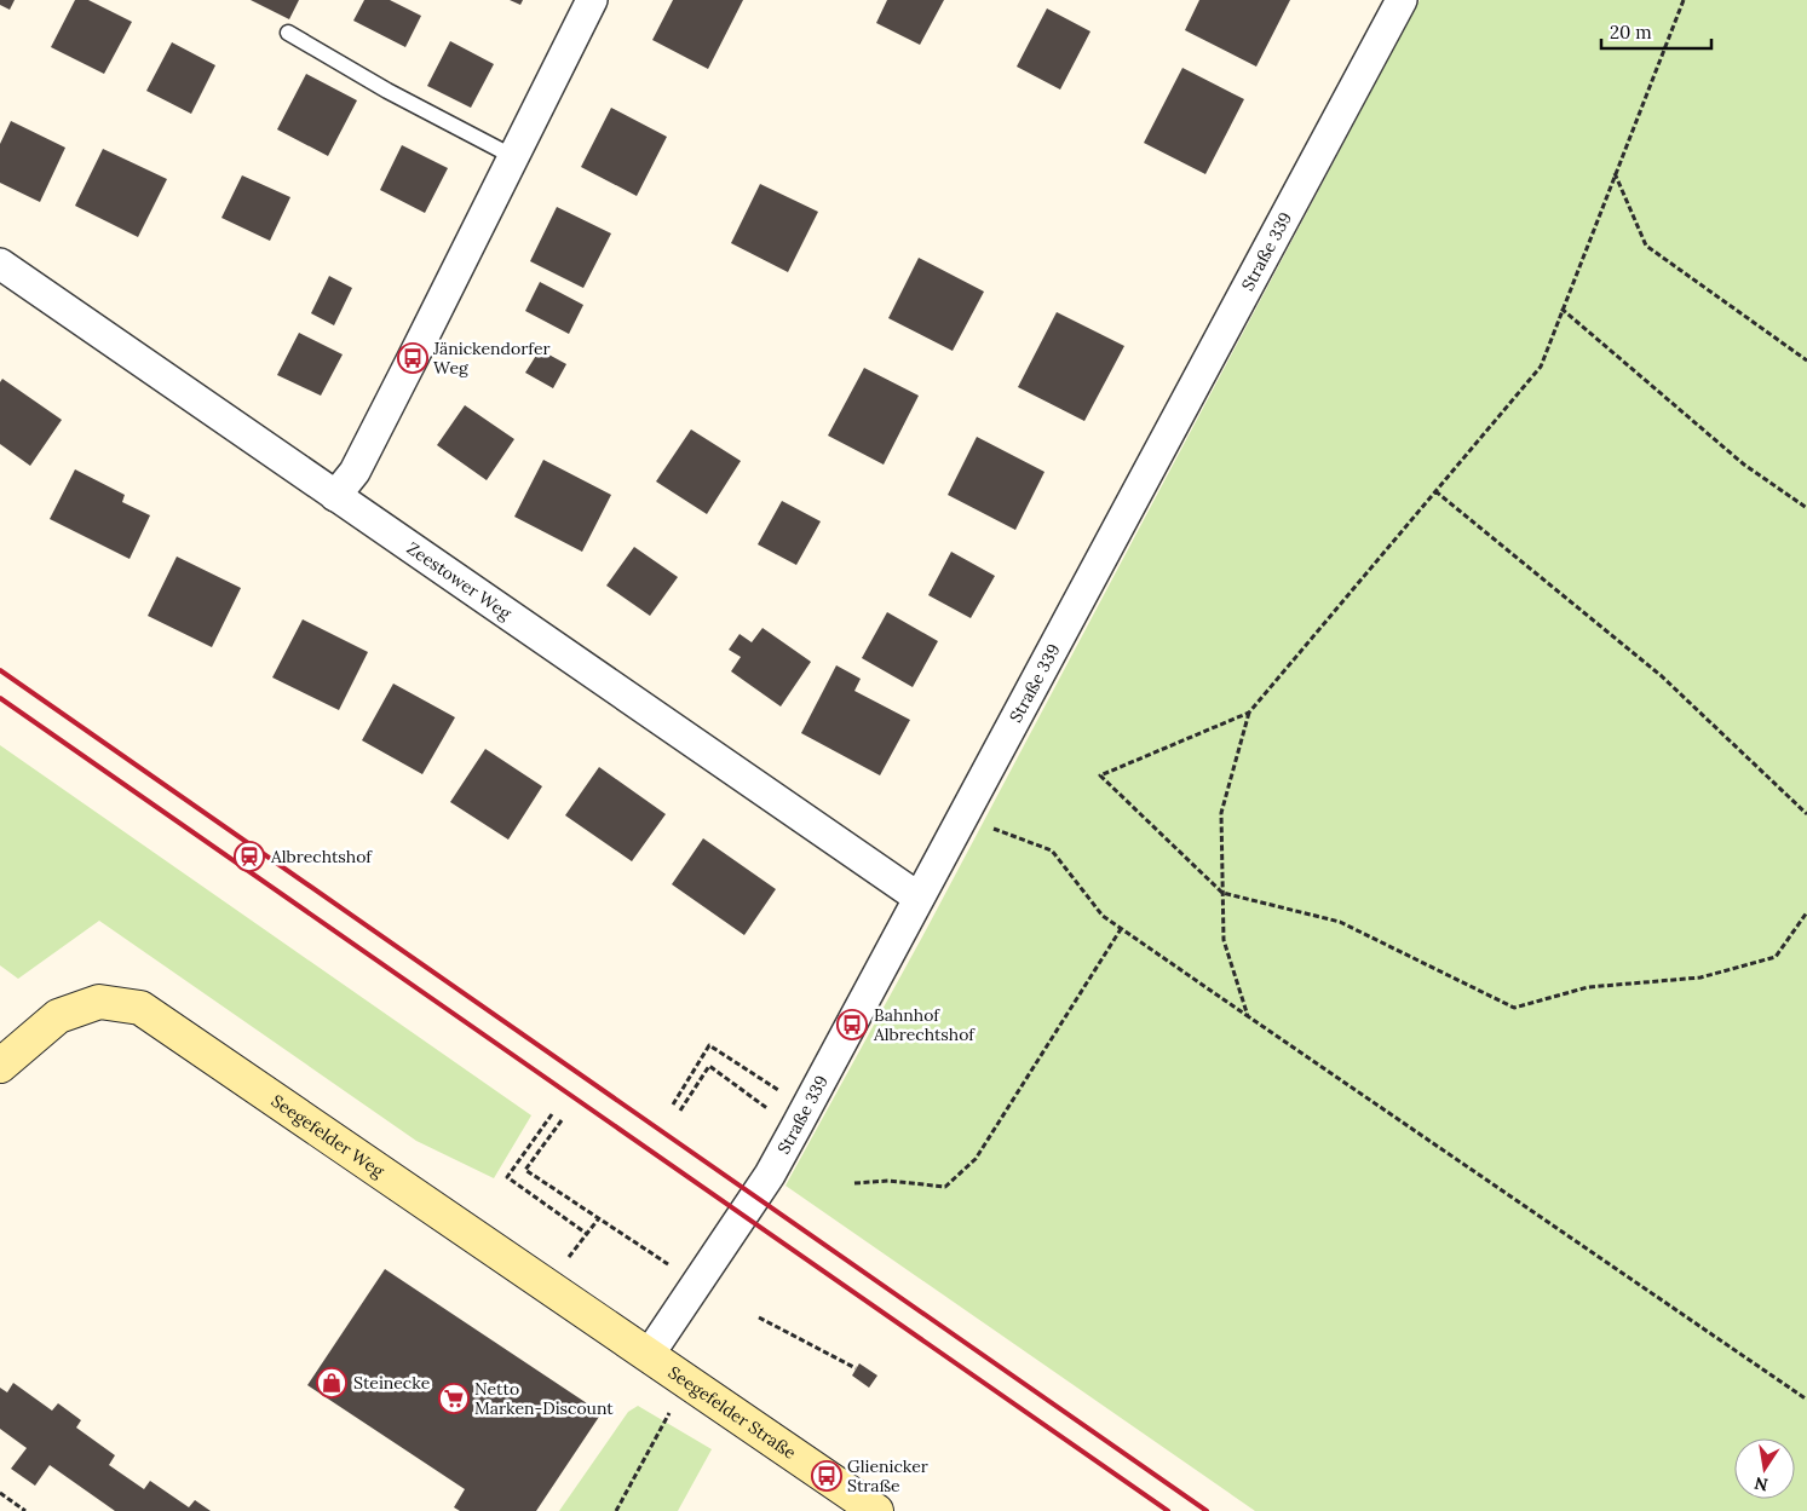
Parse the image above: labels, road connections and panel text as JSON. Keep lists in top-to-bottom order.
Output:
{
  "streets": {
    "street": [
      "Straße 339",
      "Zeestower Weg",
      "Seegefelder Weg",
      "Seegefelder Straße"
    ]
  },
  "crossings": [
    ["Straße 339", "Zeestower Weg"],
    ["Straße 339", "Seegefelder Weg"],
    ["Straße 339", "Seegefelder Straße"],
    ["Seegefelder Weg", "Seegefelder Straße"]
  ],
  "places": {
    "bus stop": ["Jänickendorfer Weg", "Bahnhof Albrechtshof", "Glienicker Straße"],
    "station": ["Albrechtshof"],
    "shop": ["Steinecke"],
    "supermarket": ["Netto Marken-Discount"]
  },
  "scale_bar": "20 m",
  "north": "bottom"
}
